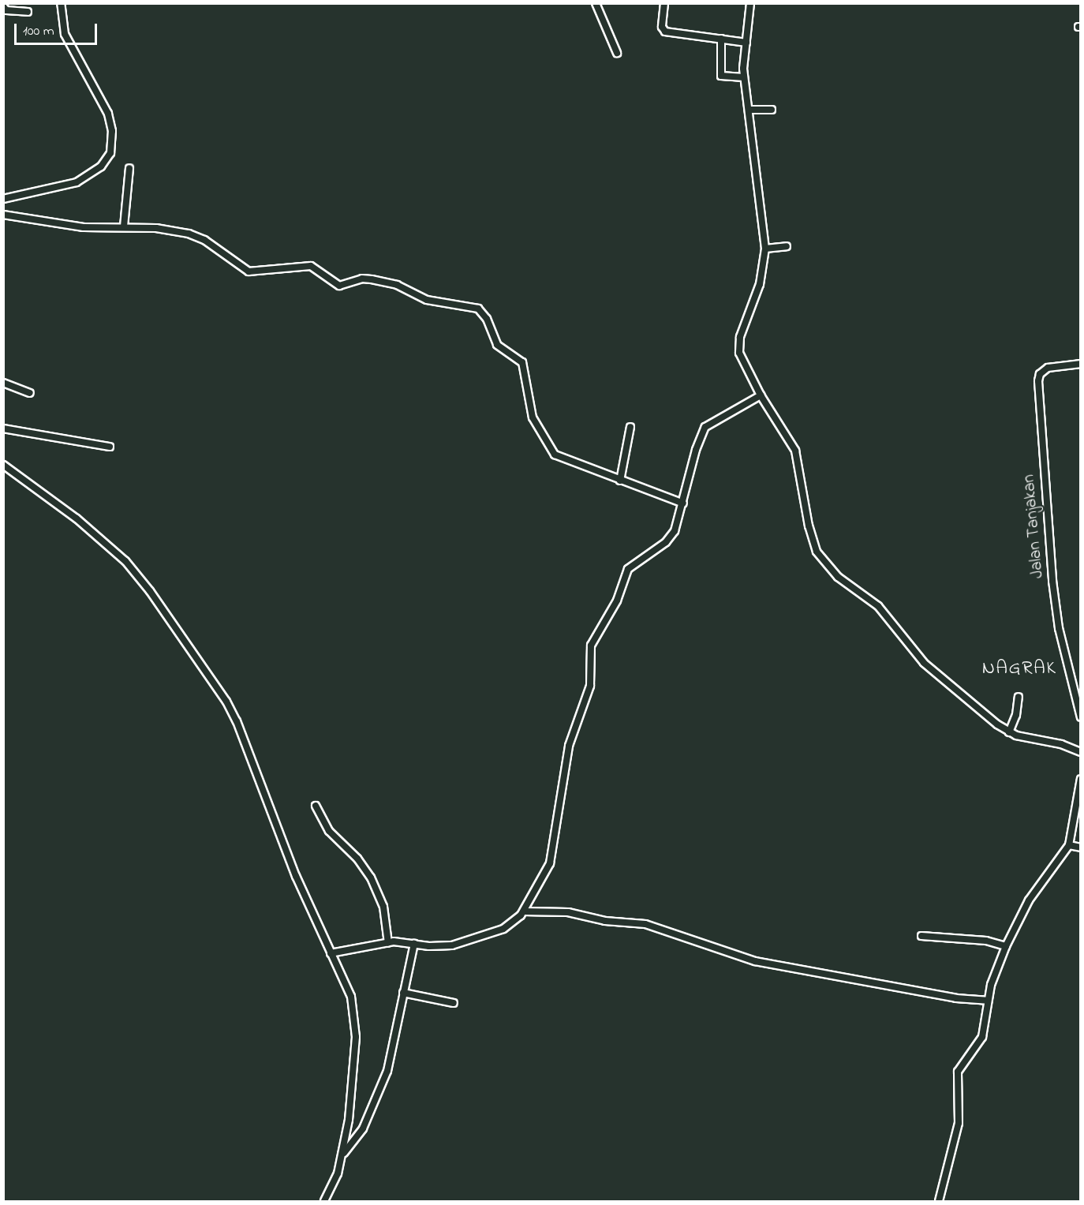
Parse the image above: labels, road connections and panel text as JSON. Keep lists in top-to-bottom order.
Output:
{
  "streets": {
    "street": ["Jalan Tanjakan"]
  },
  "districts": ["NAGRAK"],
  "scale_bar": "100 m"
}
